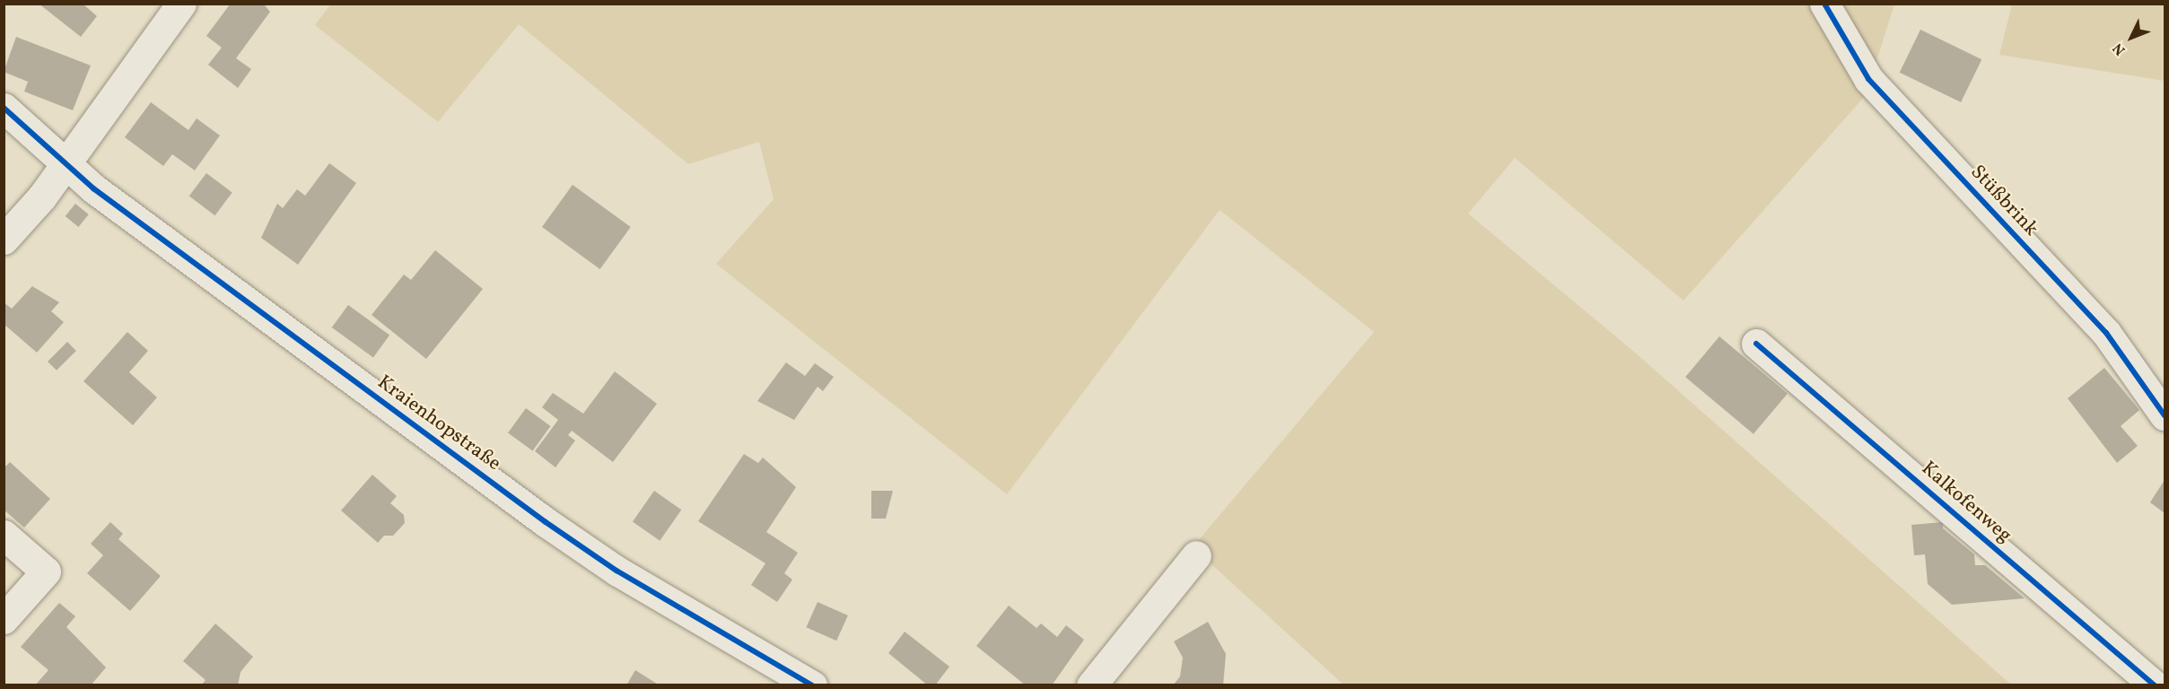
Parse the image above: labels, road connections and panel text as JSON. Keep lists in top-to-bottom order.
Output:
{
  "streets": {
    "street": ["Stüßbrink", "Kraienhopstraße", "Kalkofenweg"]
  },
  "north": "bottom left"
}
